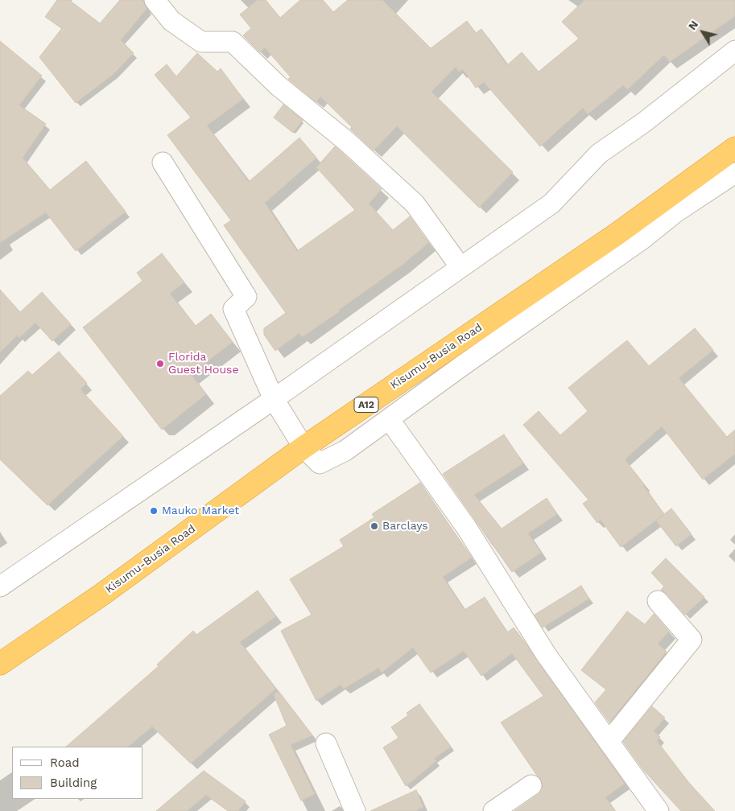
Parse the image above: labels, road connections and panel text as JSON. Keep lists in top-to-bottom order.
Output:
{
  "streets": {
    "highway": ["Kisumu-Busia Road", "A12"]
  },
  "places": ["Florida Guest House", "Mauko Market", "Barclays"],
  "legend": ["Road", "Building"],
  "north": "top left"
}
